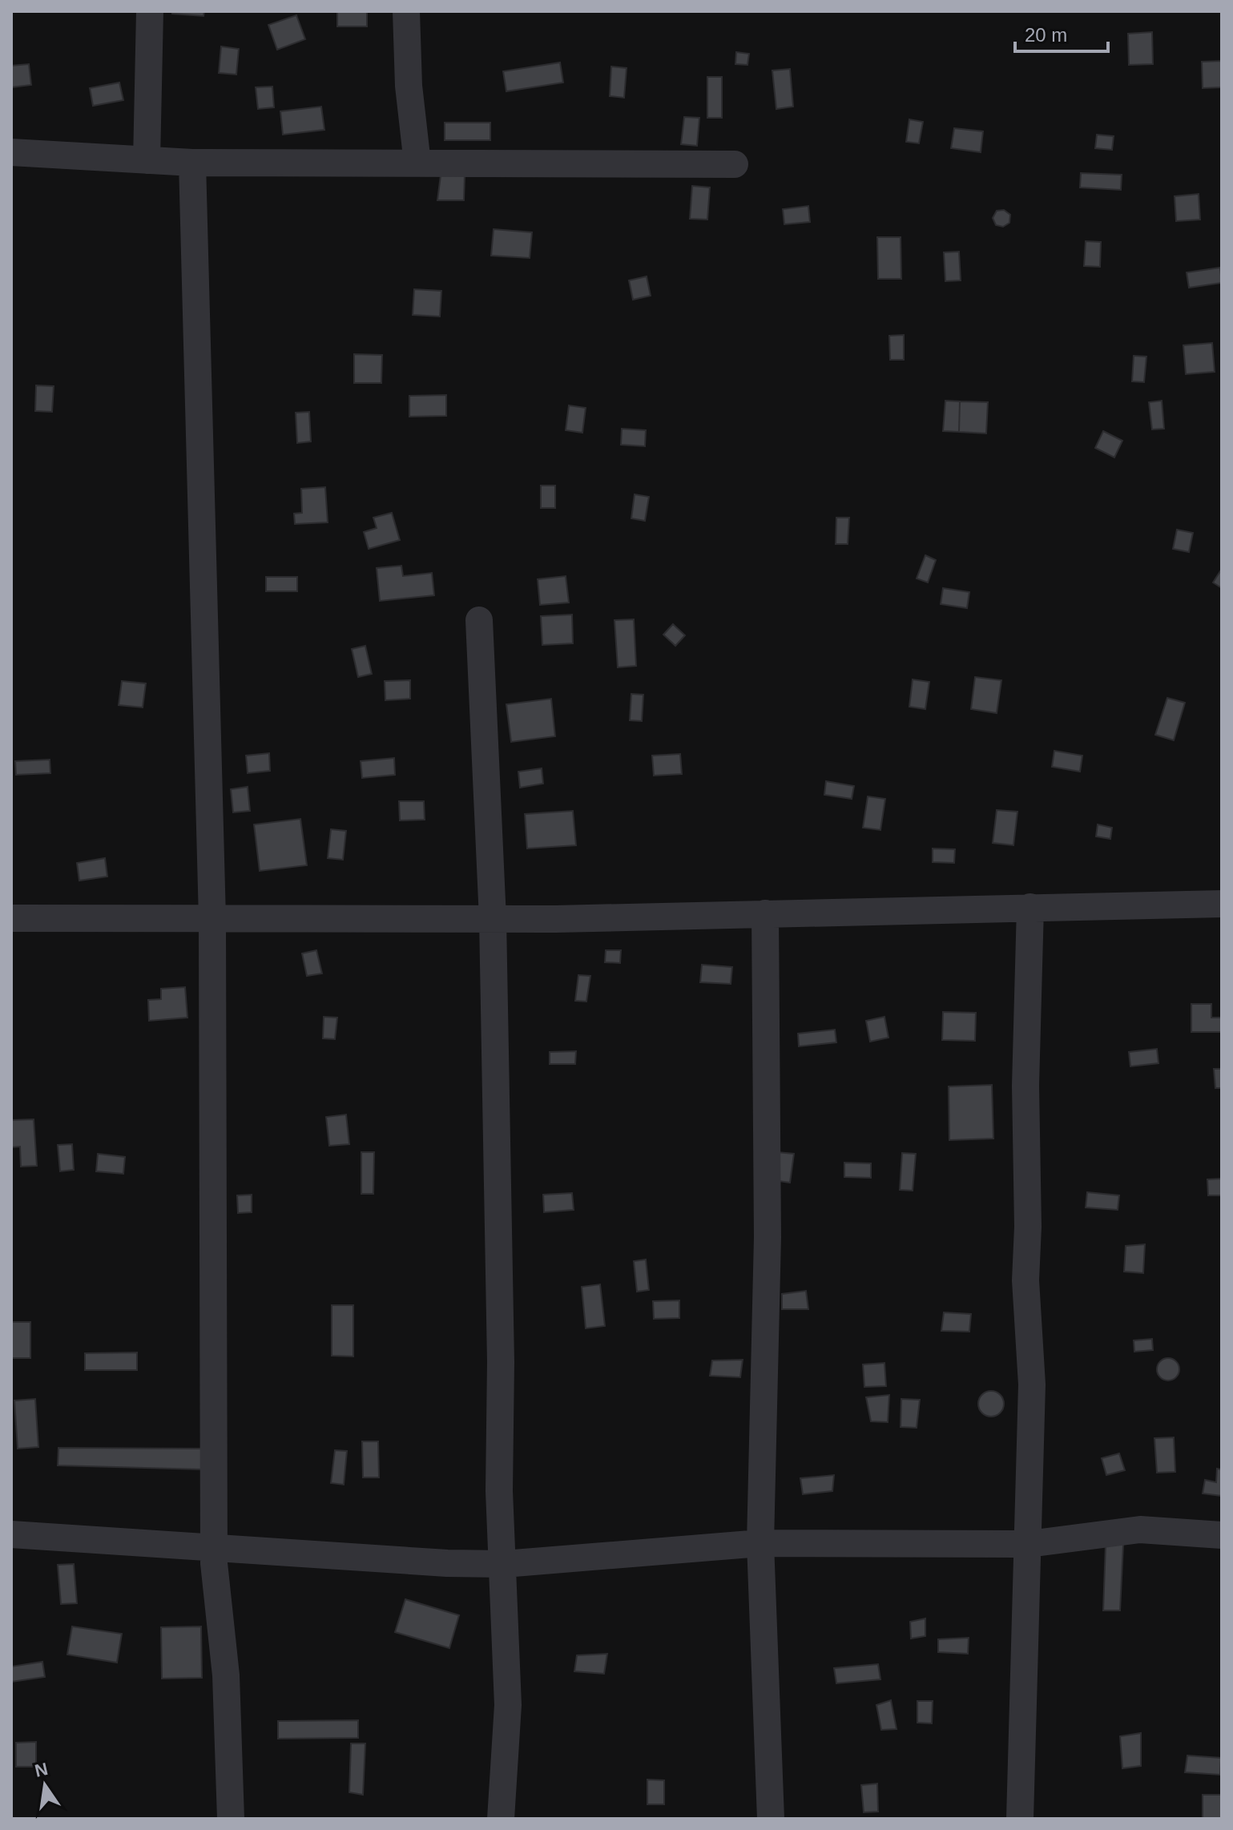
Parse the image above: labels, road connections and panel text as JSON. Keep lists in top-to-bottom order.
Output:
{
  "scale_bar": "20 m",
  "north": "top"
}
